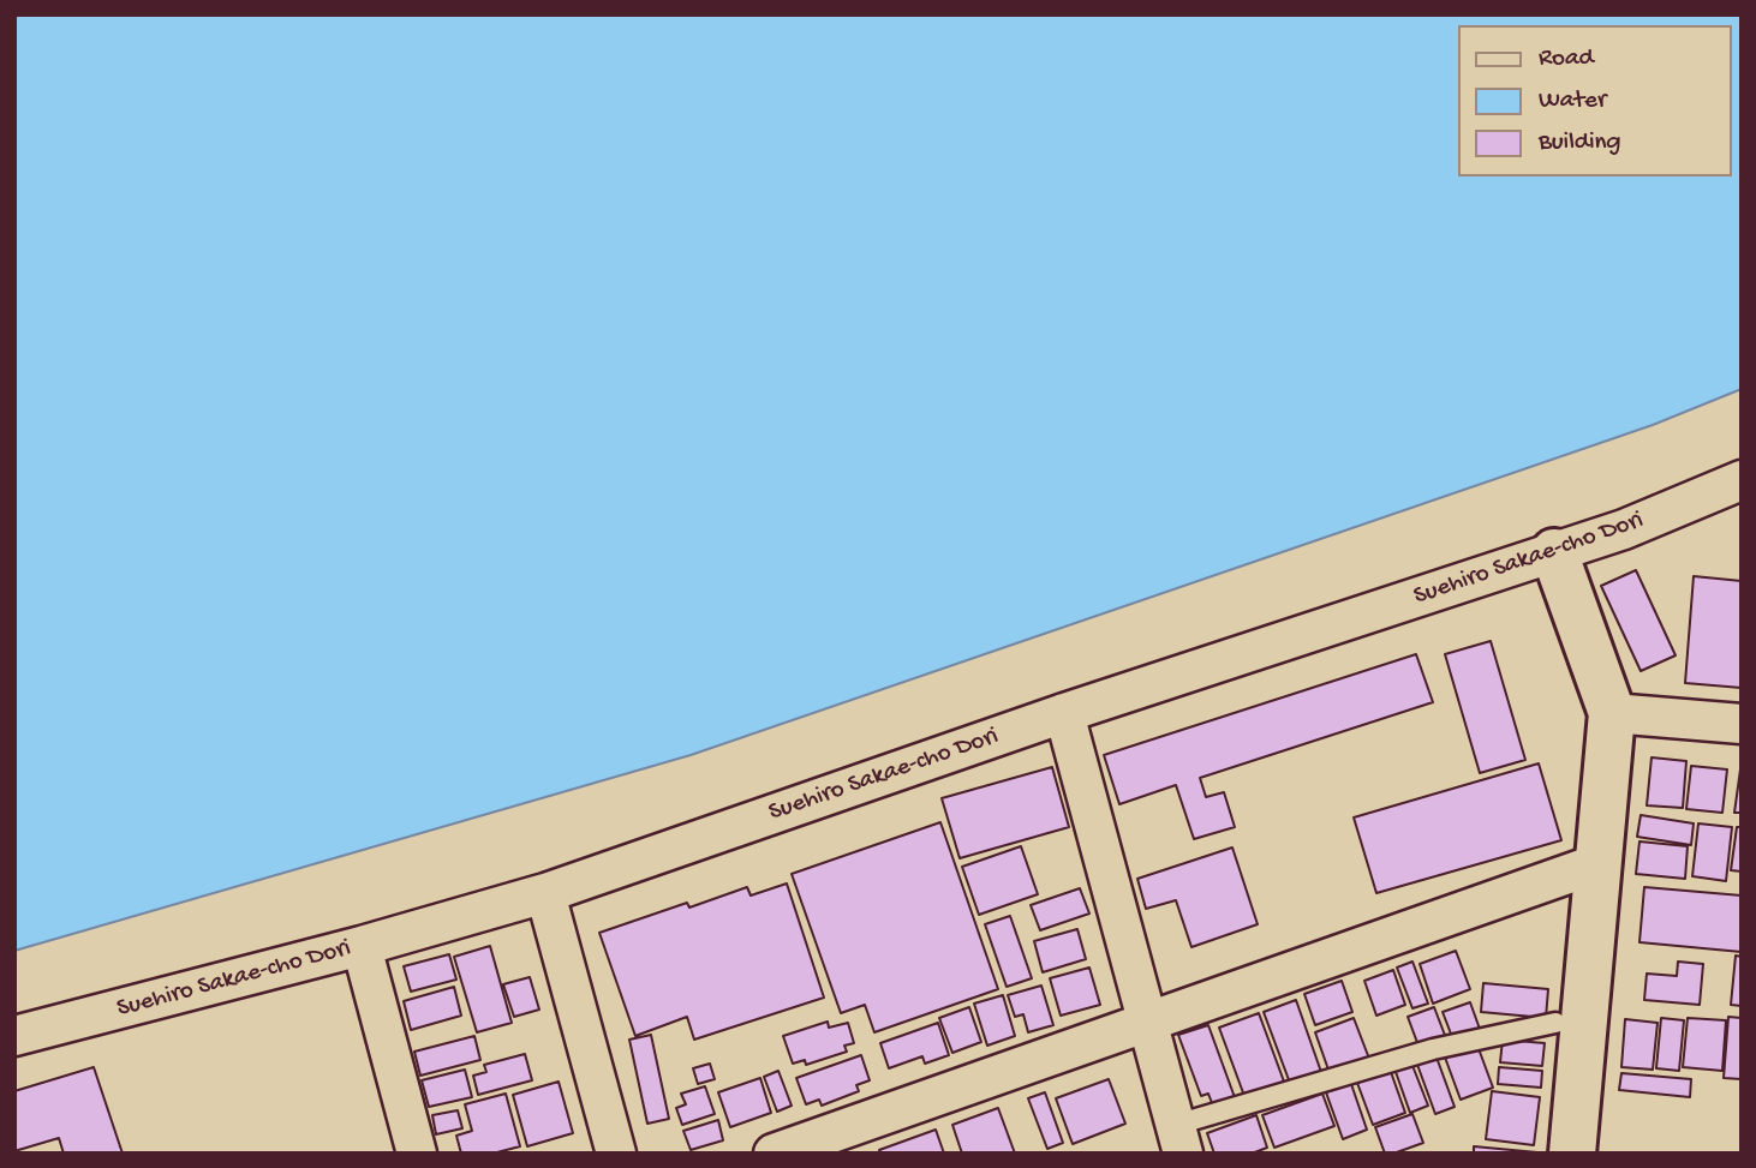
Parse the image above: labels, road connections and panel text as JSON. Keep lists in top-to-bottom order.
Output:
{
  "streets": {
    "street": ["Suehiro Sakae-cho Dori"]
  },
  "legend": ["Road", "Water", "Building"]
}
